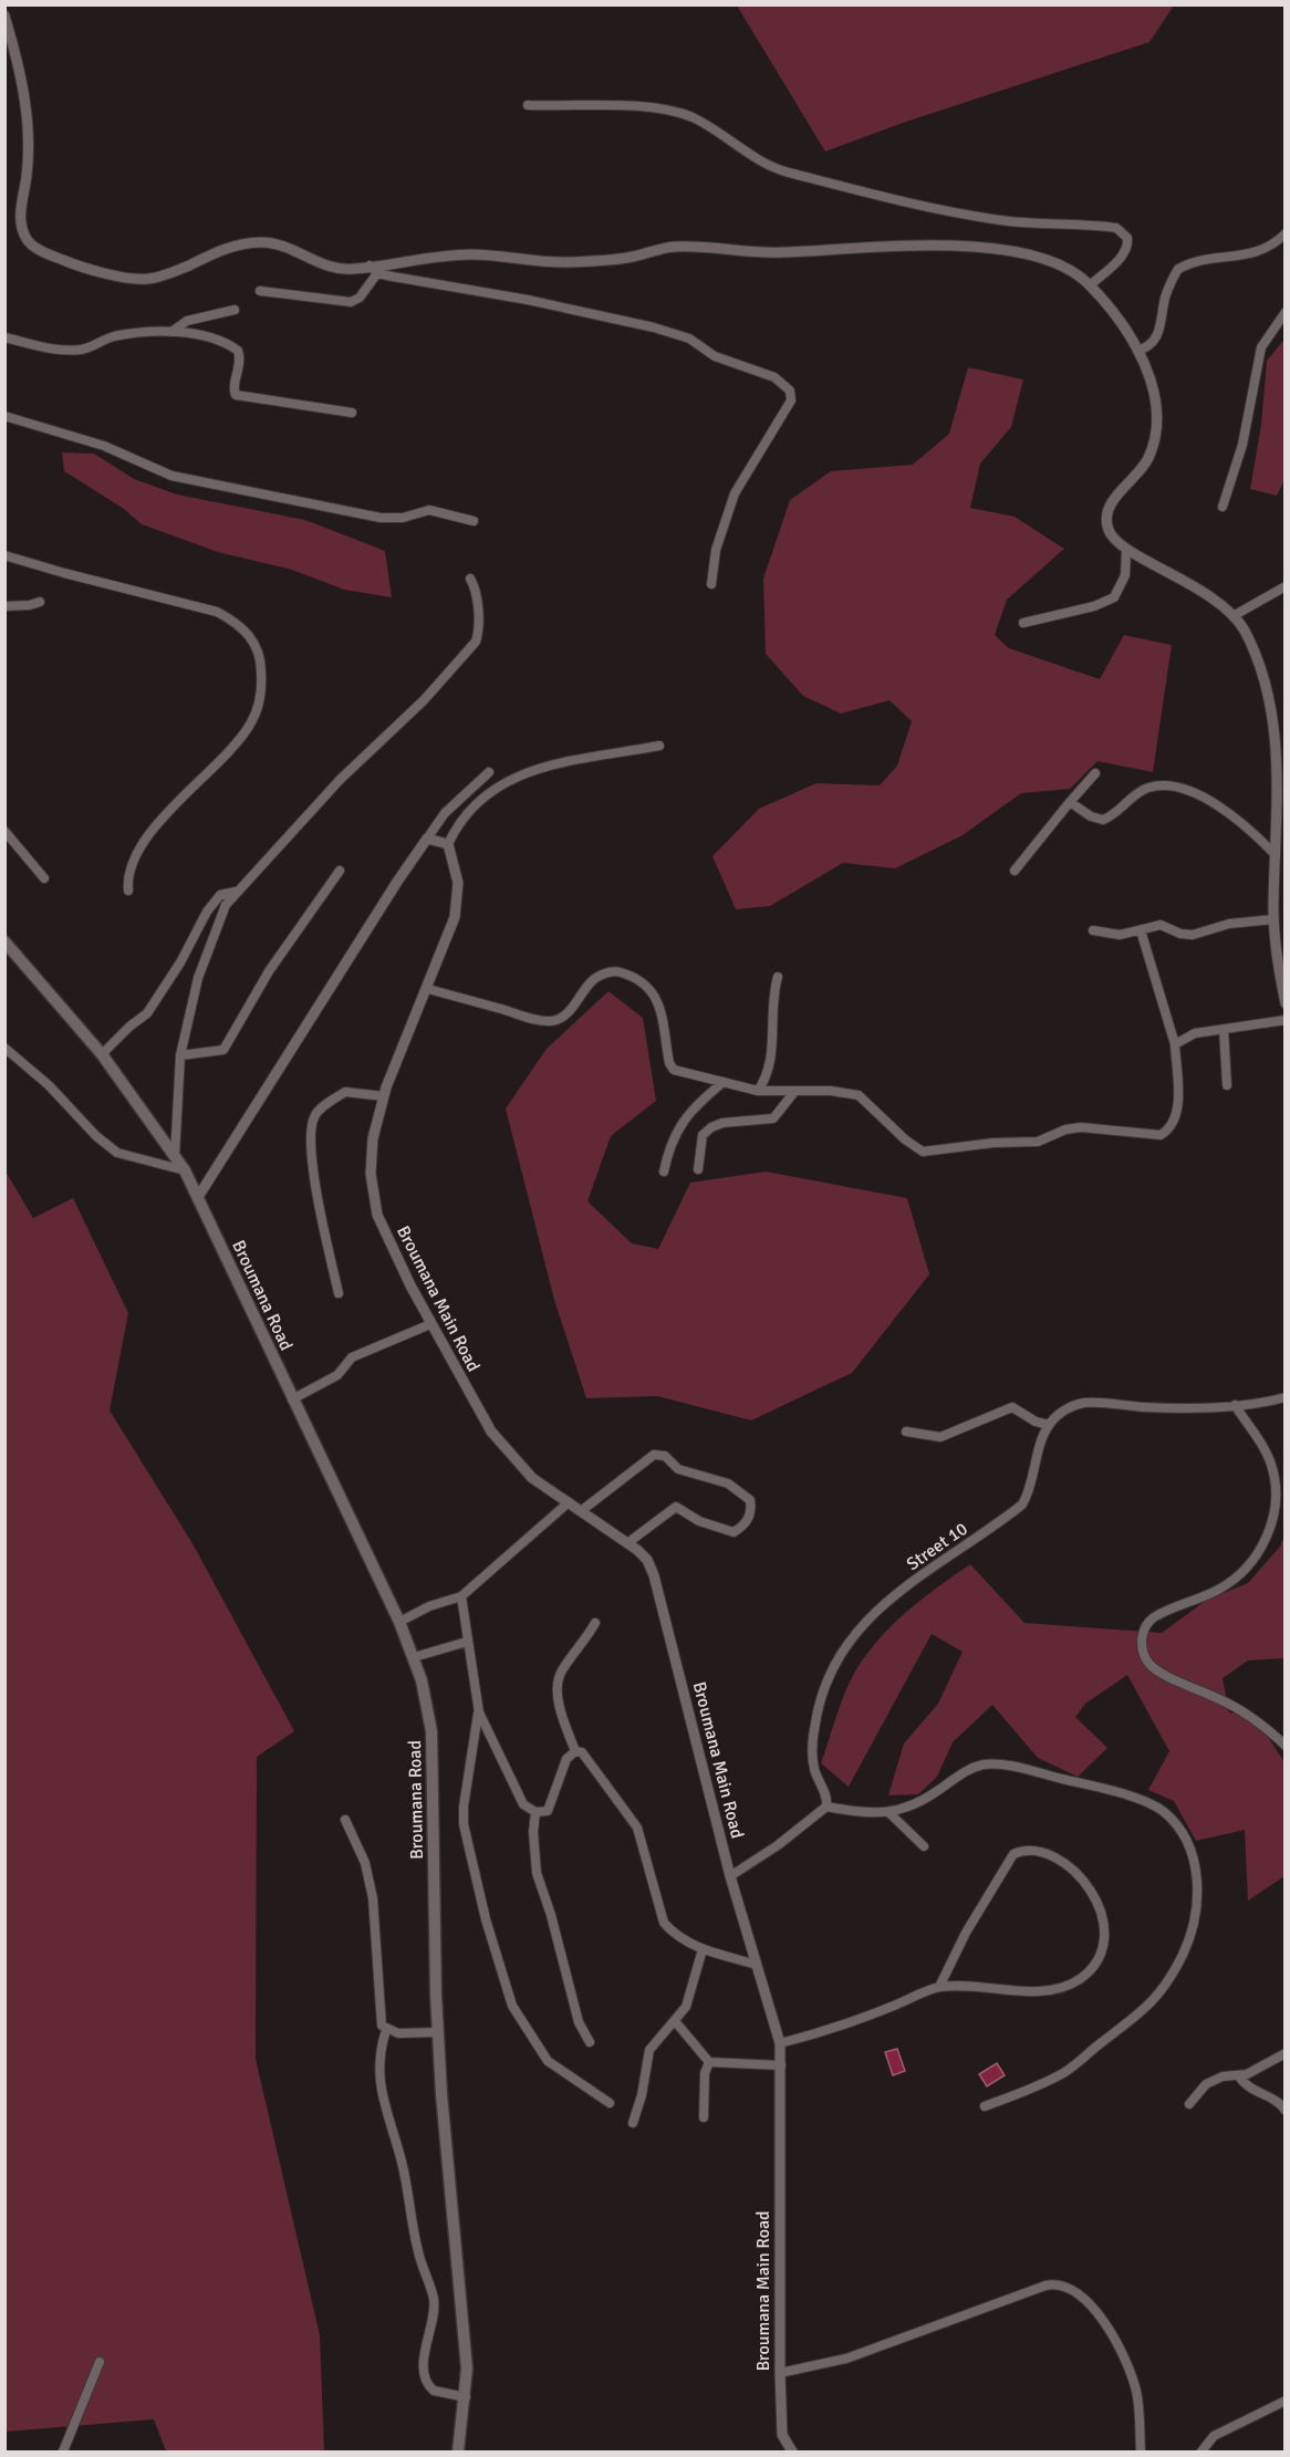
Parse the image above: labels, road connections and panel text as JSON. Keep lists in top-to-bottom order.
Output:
{
  "streets": {
    "main road": ["Broumana Road"],
    "street": ["Broumana Main Road", "Street 10"]
  }
}
